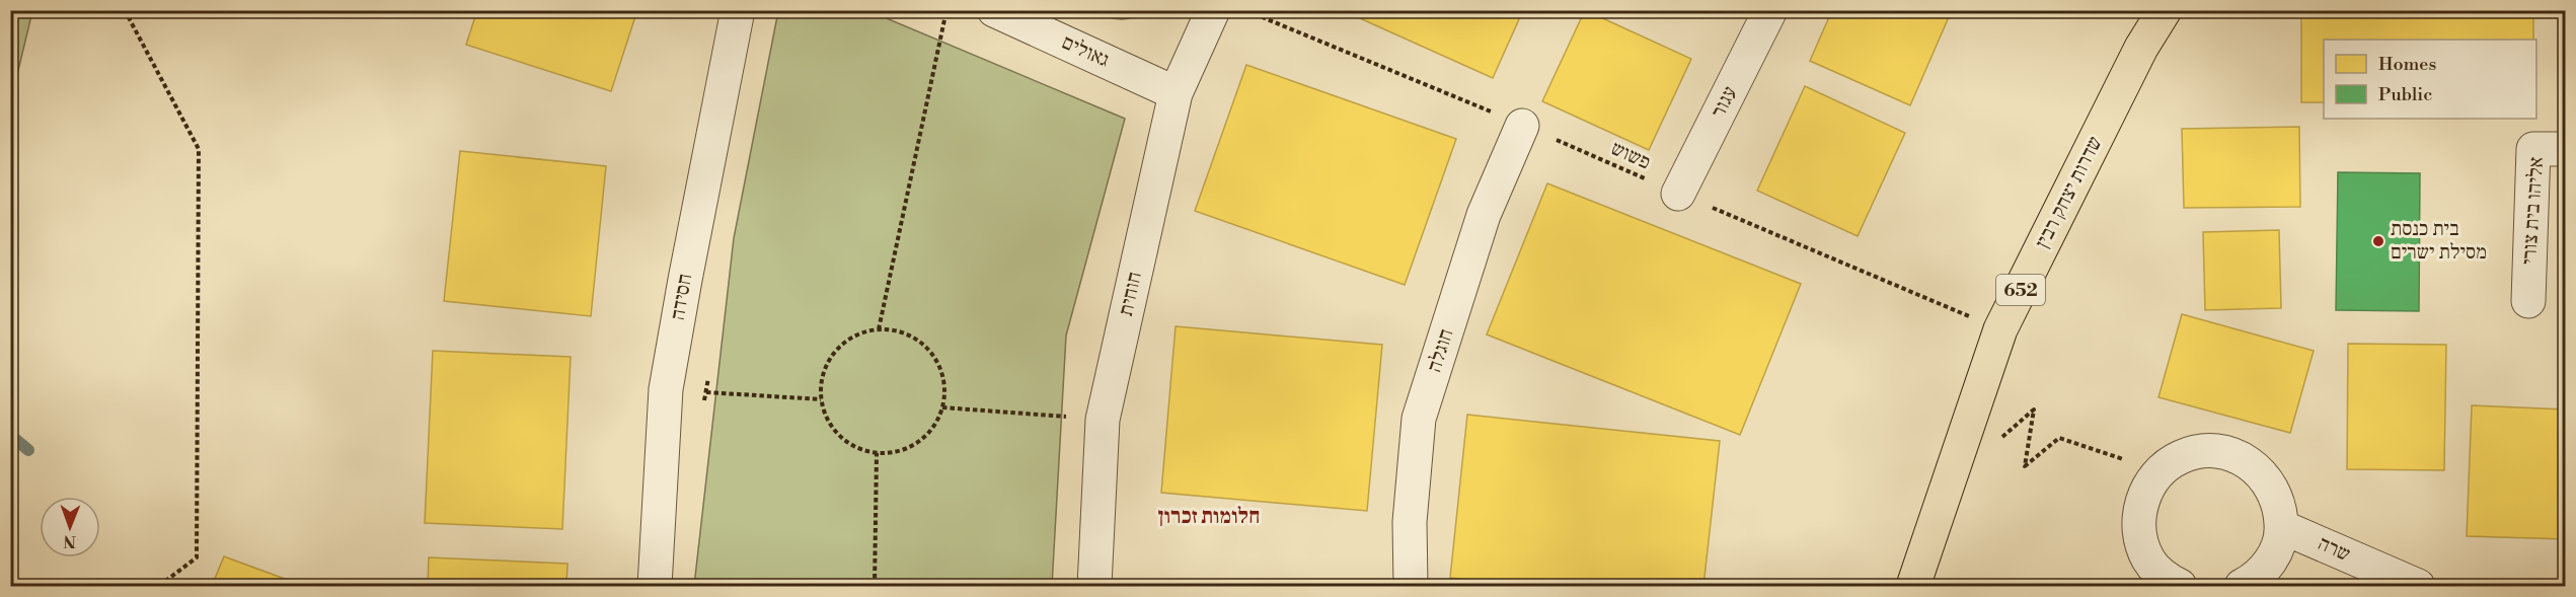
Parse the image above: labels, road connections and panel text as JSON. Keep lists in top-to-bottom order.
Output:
{
  "streets": {
    "main road": ["שדרות יצחק רבין", "652"],
    "street": [
      "גאולים",
      "עגור",
      "אליהו בית צורי",
      "חוחית",
      "חסידה",
      "חוגלה",
      "שרה"
    ],
    "path": ["פשוש"]
  },
  "crossings": [
    ["גאולים", "חוחית"],
    ["עגור", "פשוש"],
    ["פשוש", "שדרות יצחק רבין"],
    ["פשוש", "חוגלה"]
  ],
  "districts": ["חלומות זכרון"],
  "places": ["בית כנסת מסילת ישרים"],
  "legend": ["Homes", "Public"],
  "north": "bottom"
}
